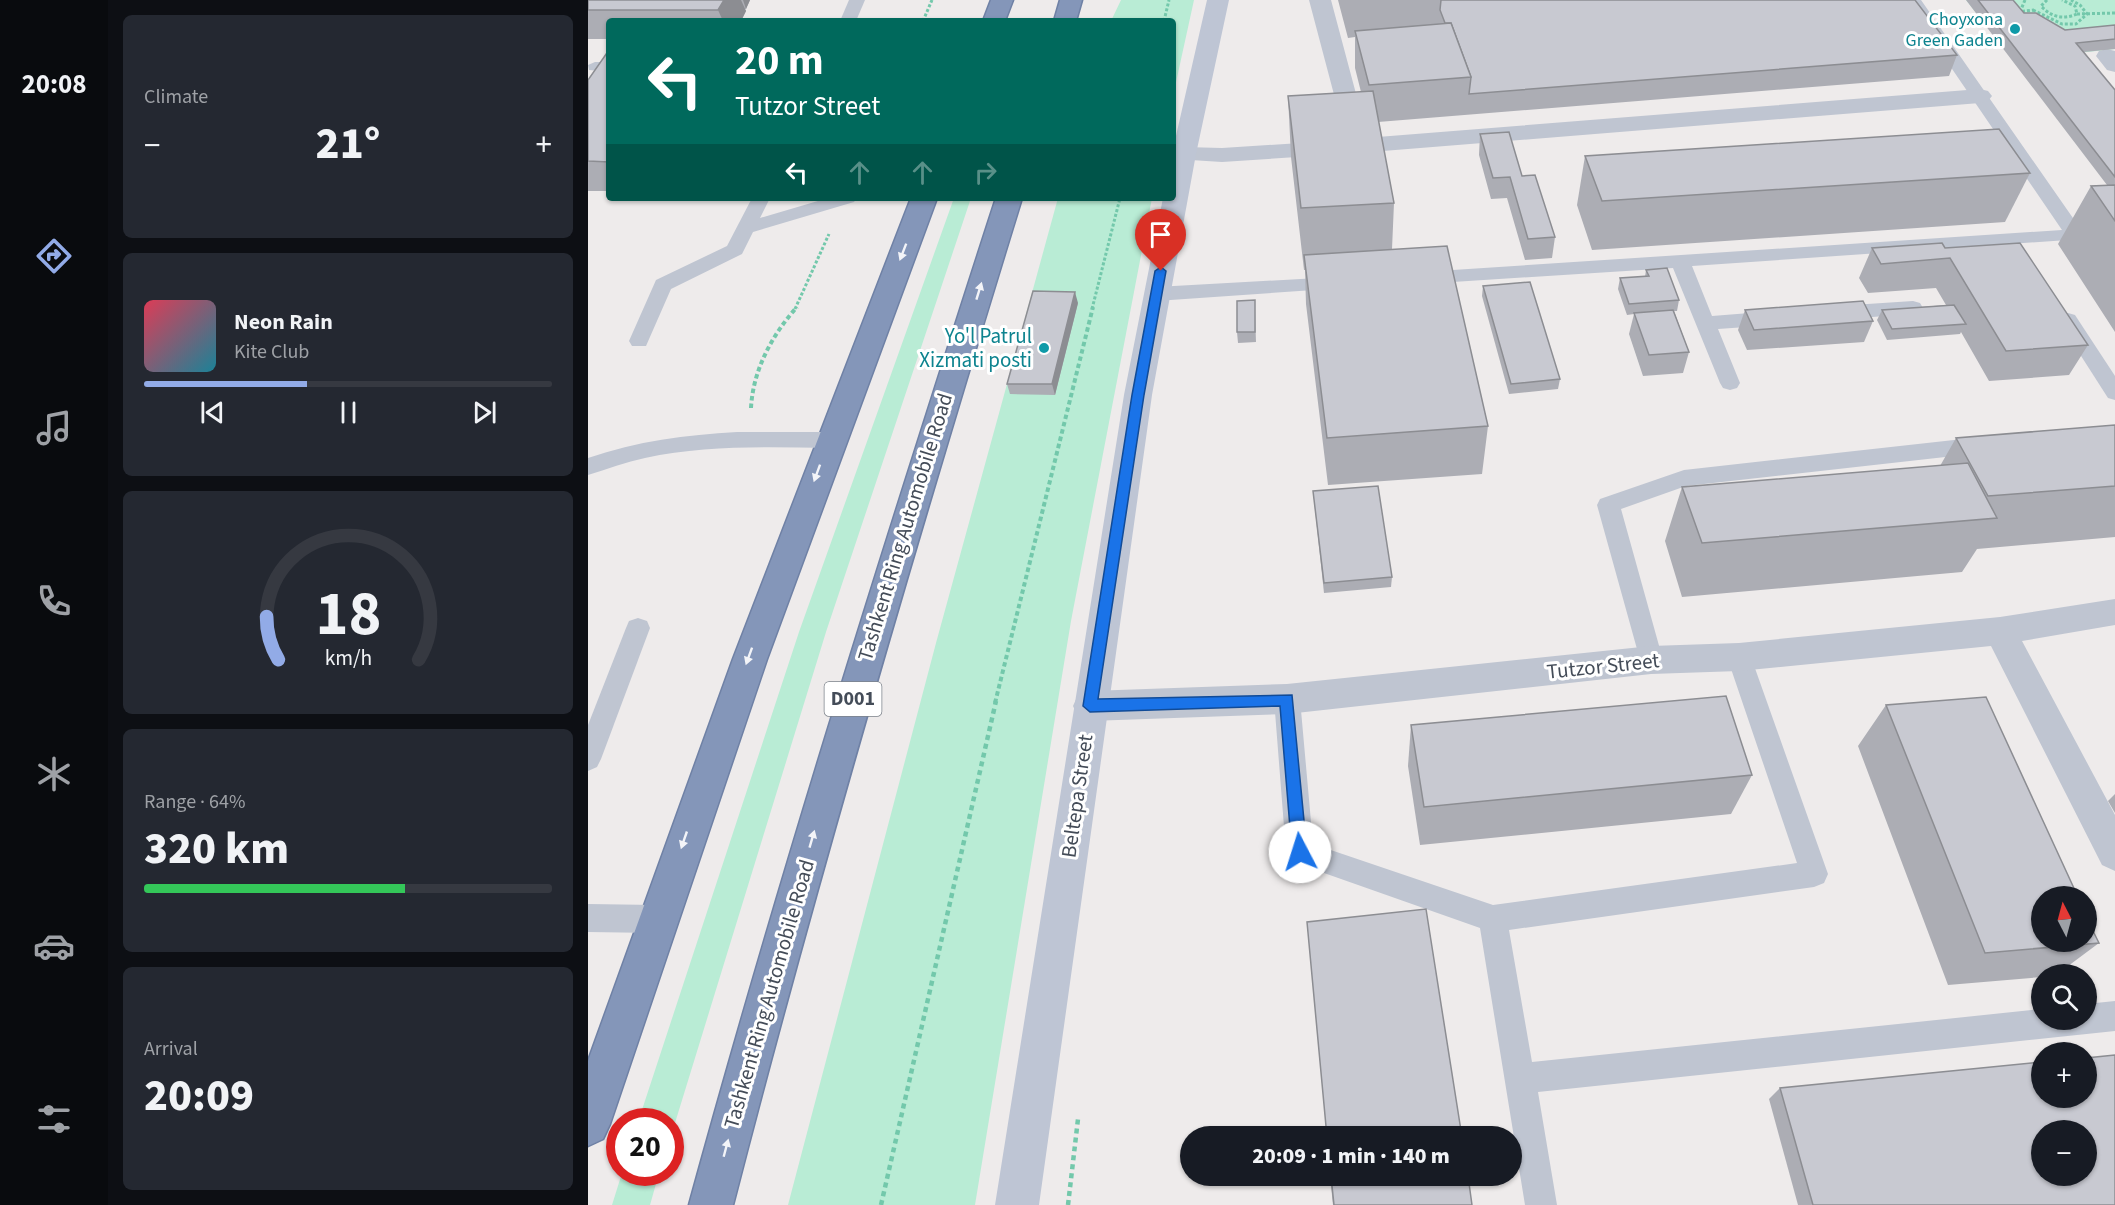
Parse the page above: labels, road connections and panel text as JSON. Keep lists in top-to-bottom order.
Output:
{
  "streets": {
    "highway": ["Tashkent Ring Automobile Road", "D001"],
    "street": ["Tutzor Street", "Beltepa Street"]
  },
  "crossings": [
    ["Tutzor Street", "Beltepa Street"]
  ],
  "places": ["Choyxona Green Gaden", "Yo'l Patrul Xizmati posti"],
  "north": "top",
  "page": {
    "tabs": "20:08",
    "tile": [
      "Climate",
      ["Range · 64%", "320 km"],
      ["Arrival", "20:09"]
    ],
    "turn": ["20 m", "Tutzor Street"],
    "heat": ["−", "21°", "+"],
    "song": ["Neon Rain", "Kite Club"],
    "map_buttons": ["+", "−"],
    "limit": "20",
    "trip": "20:09 · 1 min · 140 m",
    "gauge": ["18", "km/h"]
  }
}
